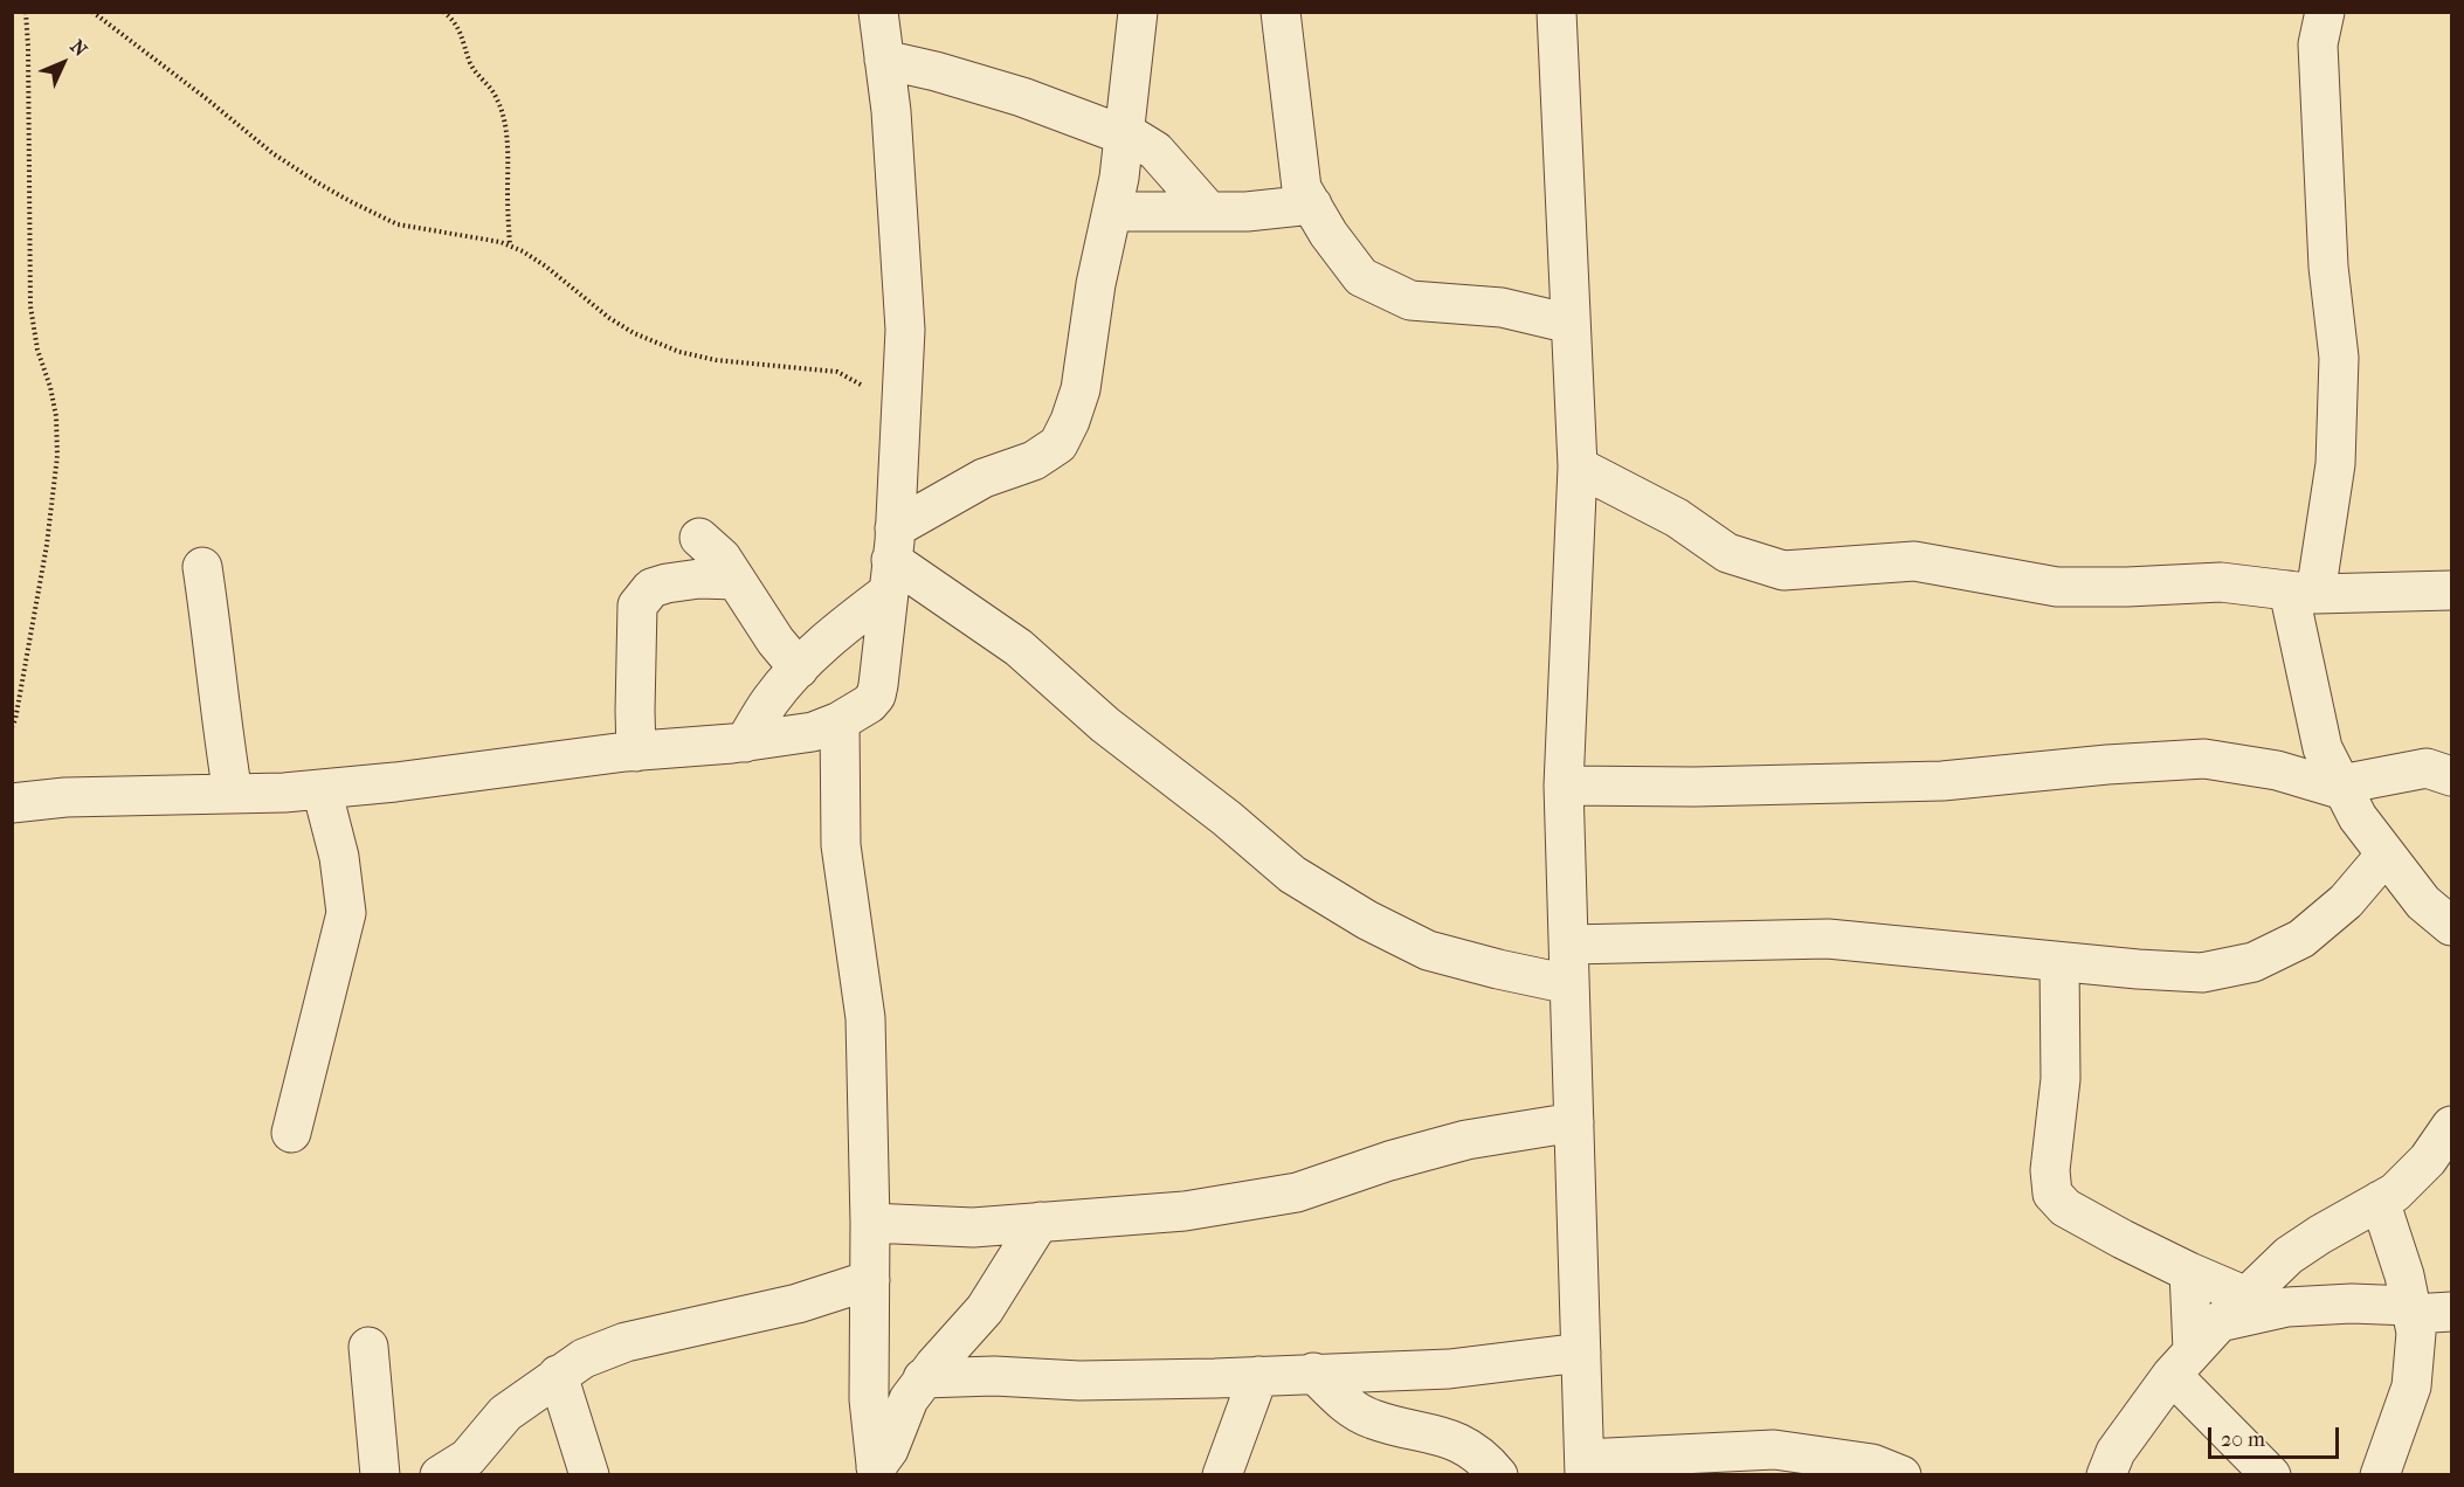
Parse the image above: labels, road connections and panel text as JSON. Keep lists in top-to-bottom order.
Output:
{
  "scale_bar": "20 m",
  "north": "top right"
}
